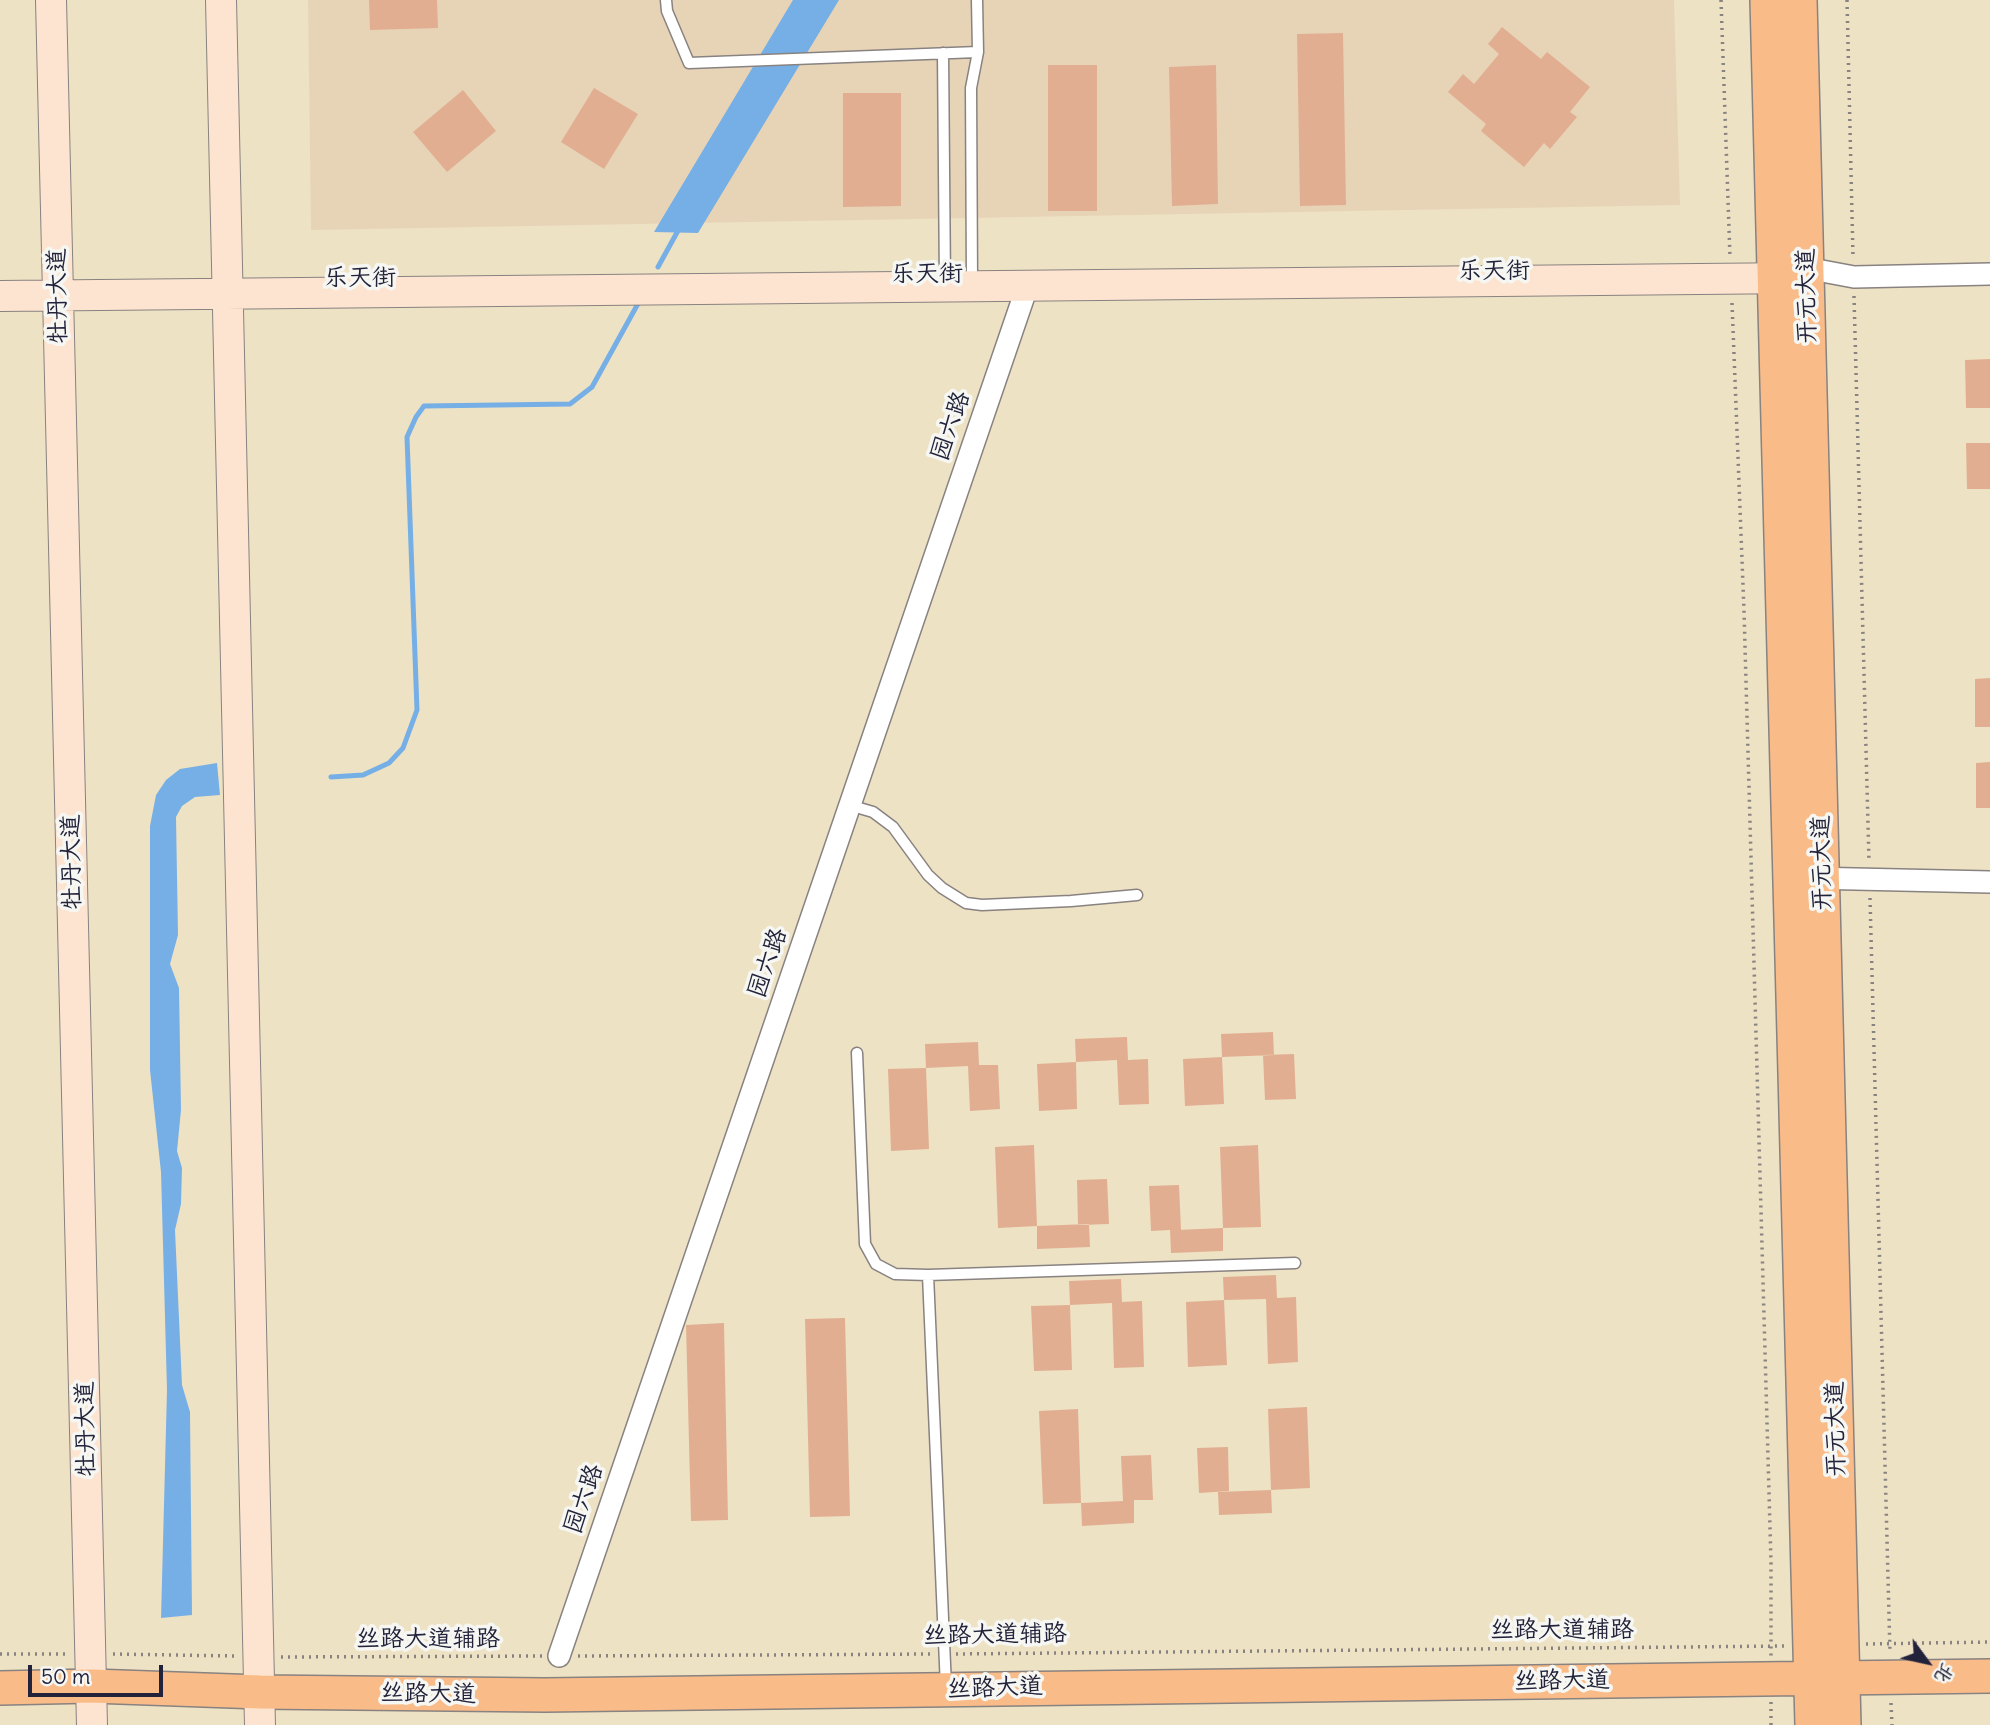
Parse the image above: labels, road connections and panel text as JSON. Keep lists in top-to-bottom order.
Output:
{
  "streets": {
    "main road": [
      "乐天街",
      "牡丹大道",
      "开元大道",
      "丝路大道"
    ],
    "street": ["园六路"],
    "path": ["丝路大道辅路"]
  },
  "crossings": [
    ["乐天街", "牡丹大道"],
    ["乐天街", "开元大道"],
    ["乐天街", "园六路"],
    ["牡丹大道", "丝路大道辅路"],
    ["牡丹大道", "丝路大道"],
    ["开元大道", "丝路大道辅路"],
    ["开元大道", "丝路大道"],
    ["园六路", "丝路大道辅路"],
    ["丝路大道辅路", "丝路大道"]
  ],
  "scale_bar": "50 m",
  "north": "bottom right"
}
